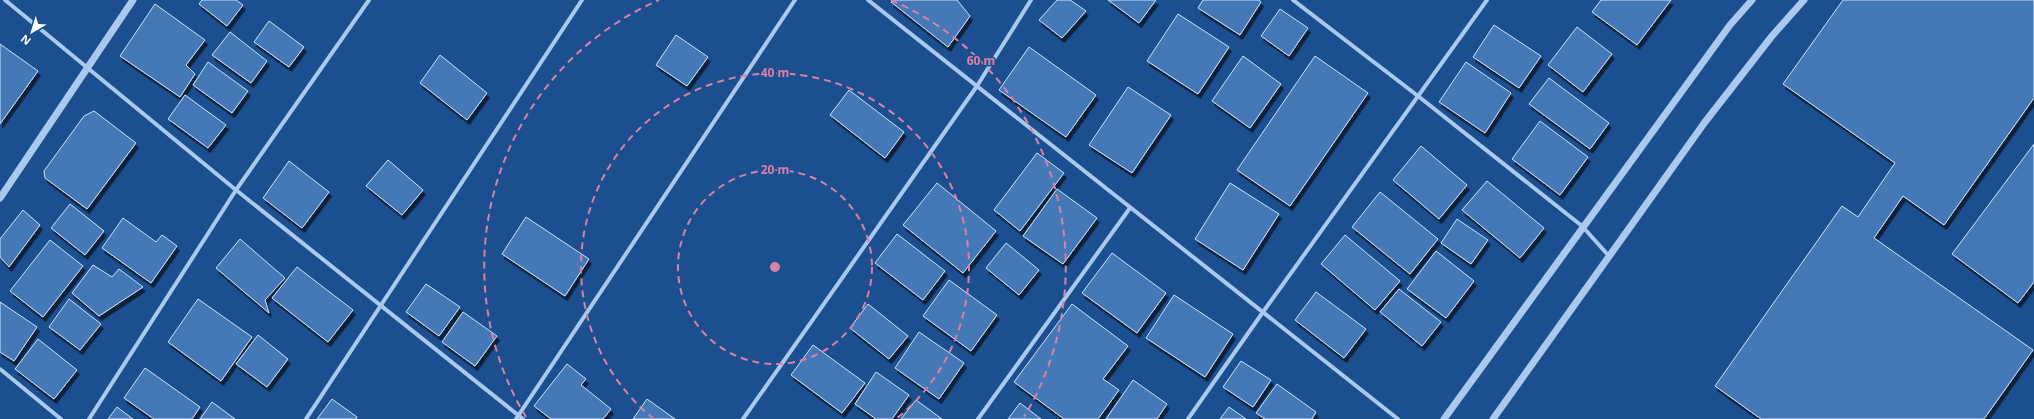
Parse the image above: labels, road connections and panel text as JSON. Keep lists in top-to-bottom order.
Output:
{
  "north": "bottom left",
  "rings": ["60 m", "40 m", "20 m"]
}
